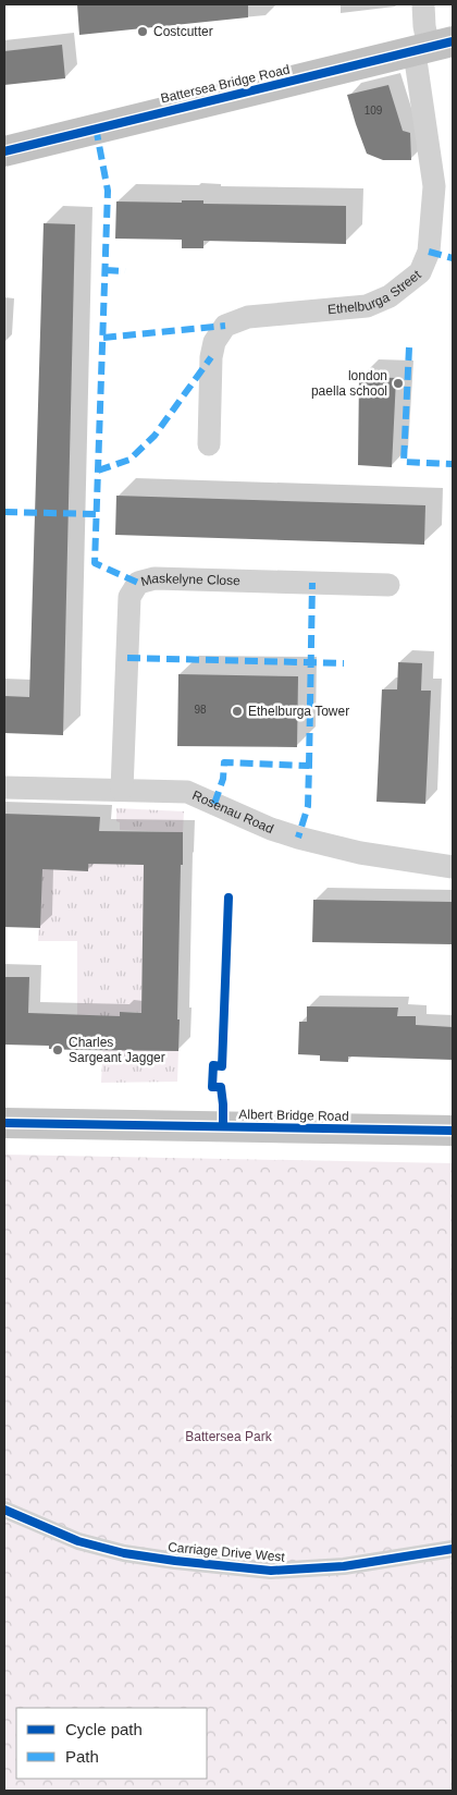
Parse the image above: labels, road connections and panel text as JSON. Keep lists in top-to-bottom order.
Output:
{
  "streets": {
    "highway": ["Battersea Bridge Road"],
    "main road": ["Albert Bridge Road"],
    "street": [
      "Ethelburga Street",
      "Maskelyne Close",
      "Rosenau Road",
      "Carriage Drive West"
    ]
  },
  "crossings": [
    ["Battersea Bridge Road", "Ethelburga Street"],
    ["Maskelyne Close", "Rosenau Road"]
  ],
  "parks": ["Battersea Park"],
  "places": [
    "Costcutter",
    "london paella school",
    "Ethelburga Tower",
    "Charles Sargeant Jagger"
  ],
  "house_numbers": ["109", "98"],
  "legend": ["Cycle path", "Path"]
}
